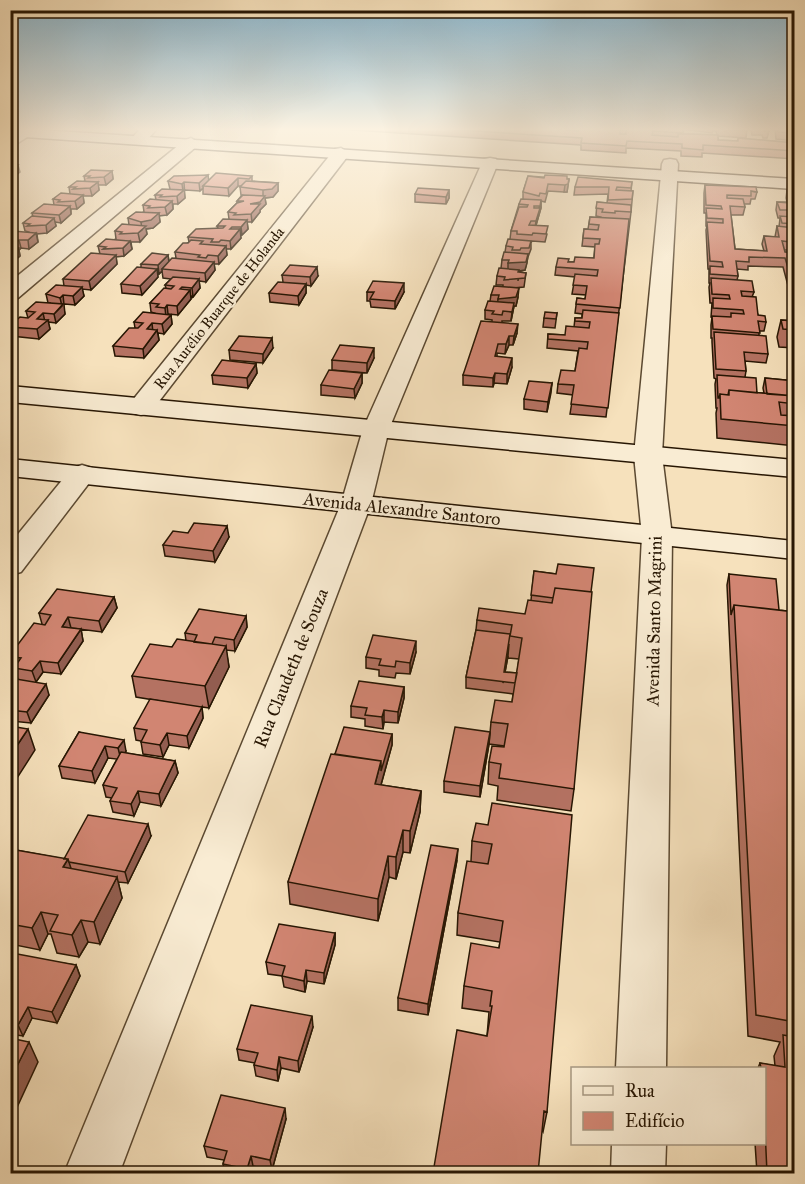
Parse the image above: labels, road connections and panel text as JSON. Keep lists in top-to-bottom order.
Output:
{
  "streets": {
    "street": [
      "Rua Aurélio Buarque de Holanda",
      "Avenida Alexandre Santoro",
      "Avenida Santo Magrini",
      "Rua Claudeth de Souza"
    ]
  },
  "crossings": [
    ["Avenida Alexandre Santoro", "Avenida Santo Magrini"],
    ["Avenida Alexandre Santoro", "Rua Claudeth de Souza"]
  ],
  "legend": ["Rua", "Edifício"]
}
